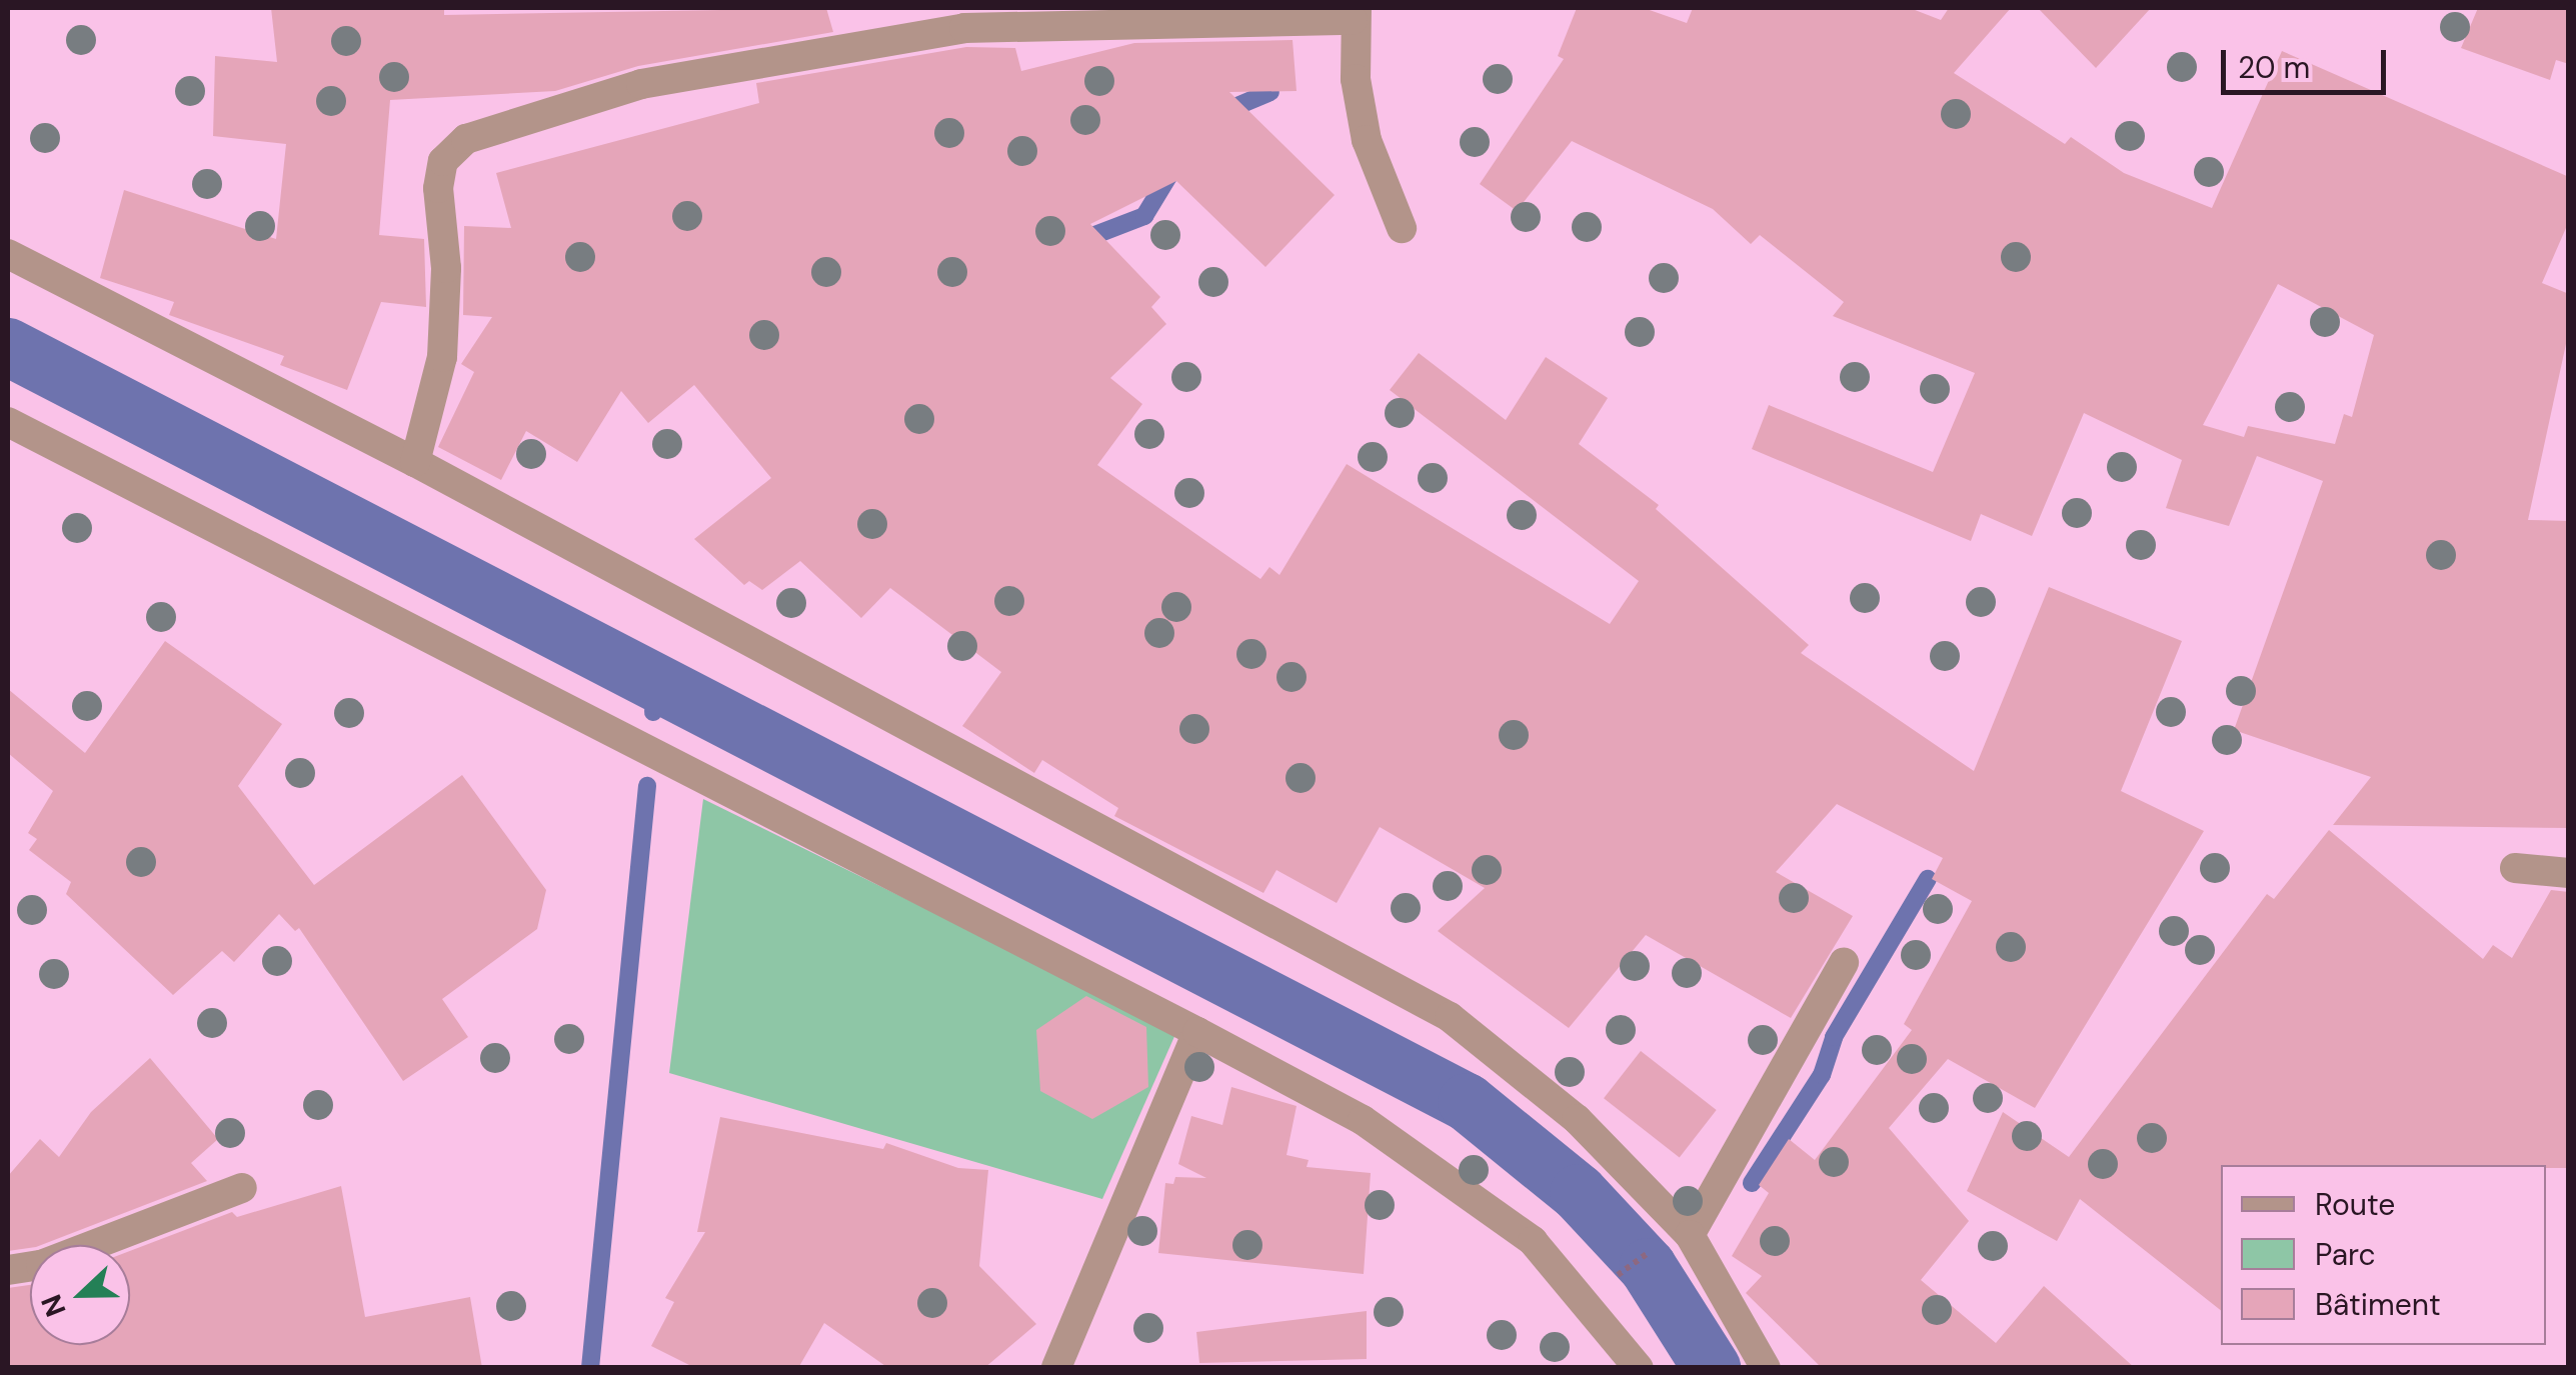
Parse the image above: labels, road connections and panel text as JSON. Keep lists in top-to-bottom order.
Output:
{
  "legend": ["Route", "Parc", "Bâtiment"],
  "scale_bar": "20 m",
  "north": "left"
}
